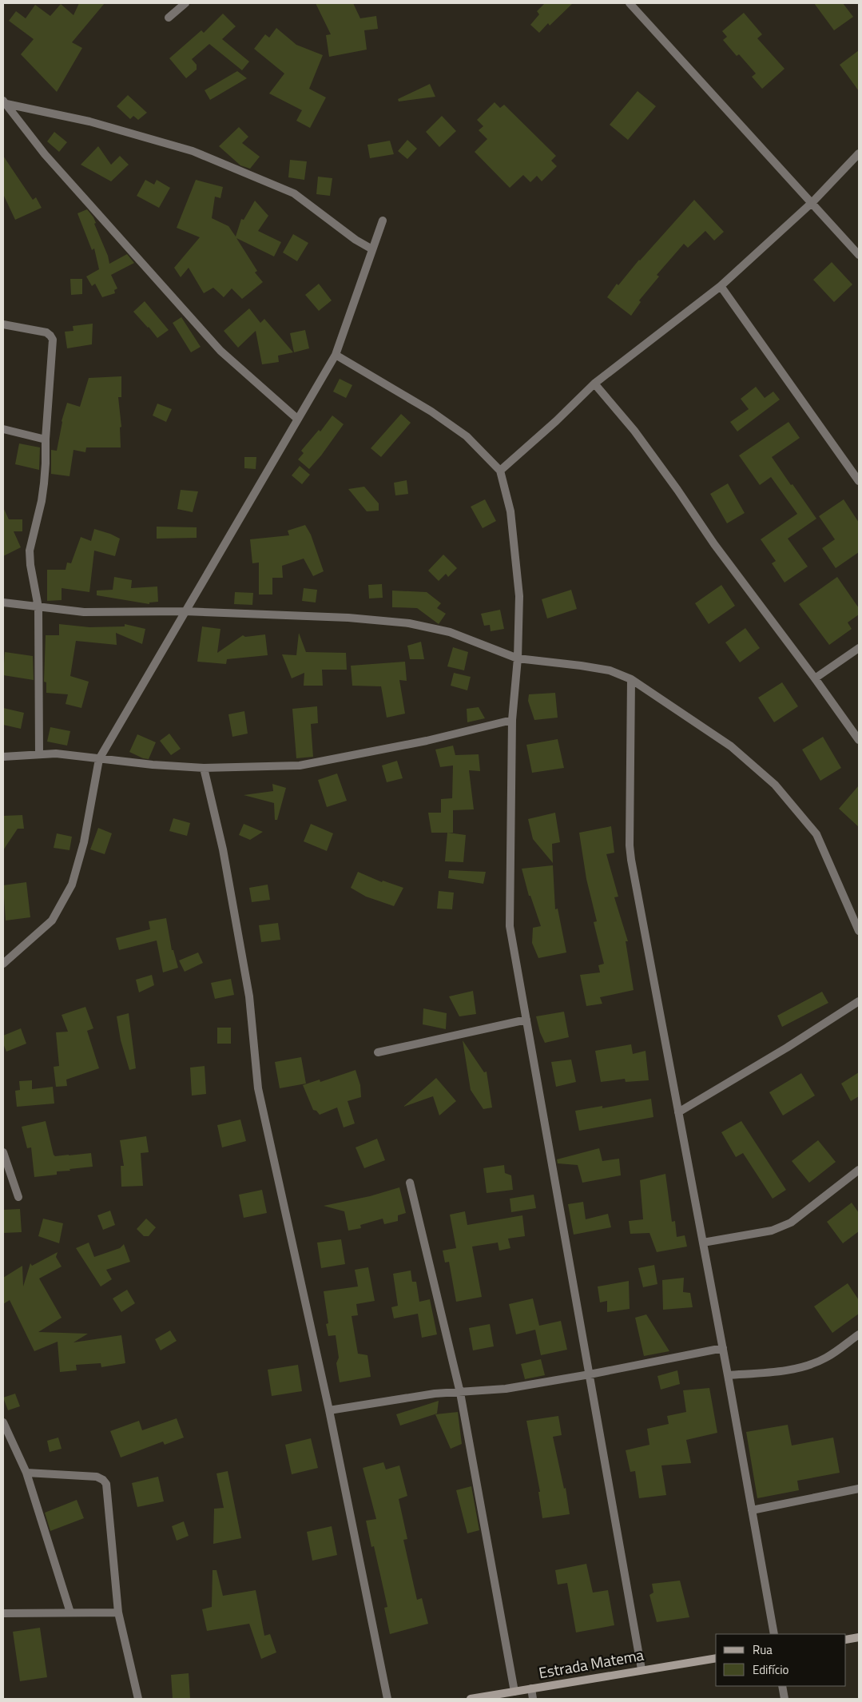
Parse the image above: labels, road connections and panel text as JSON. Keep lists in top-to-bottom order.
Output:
{
  "streets": {
    "street": ["Estrada Matema"]
  },
  "legend": ["Rua", "Edifício"]
}
